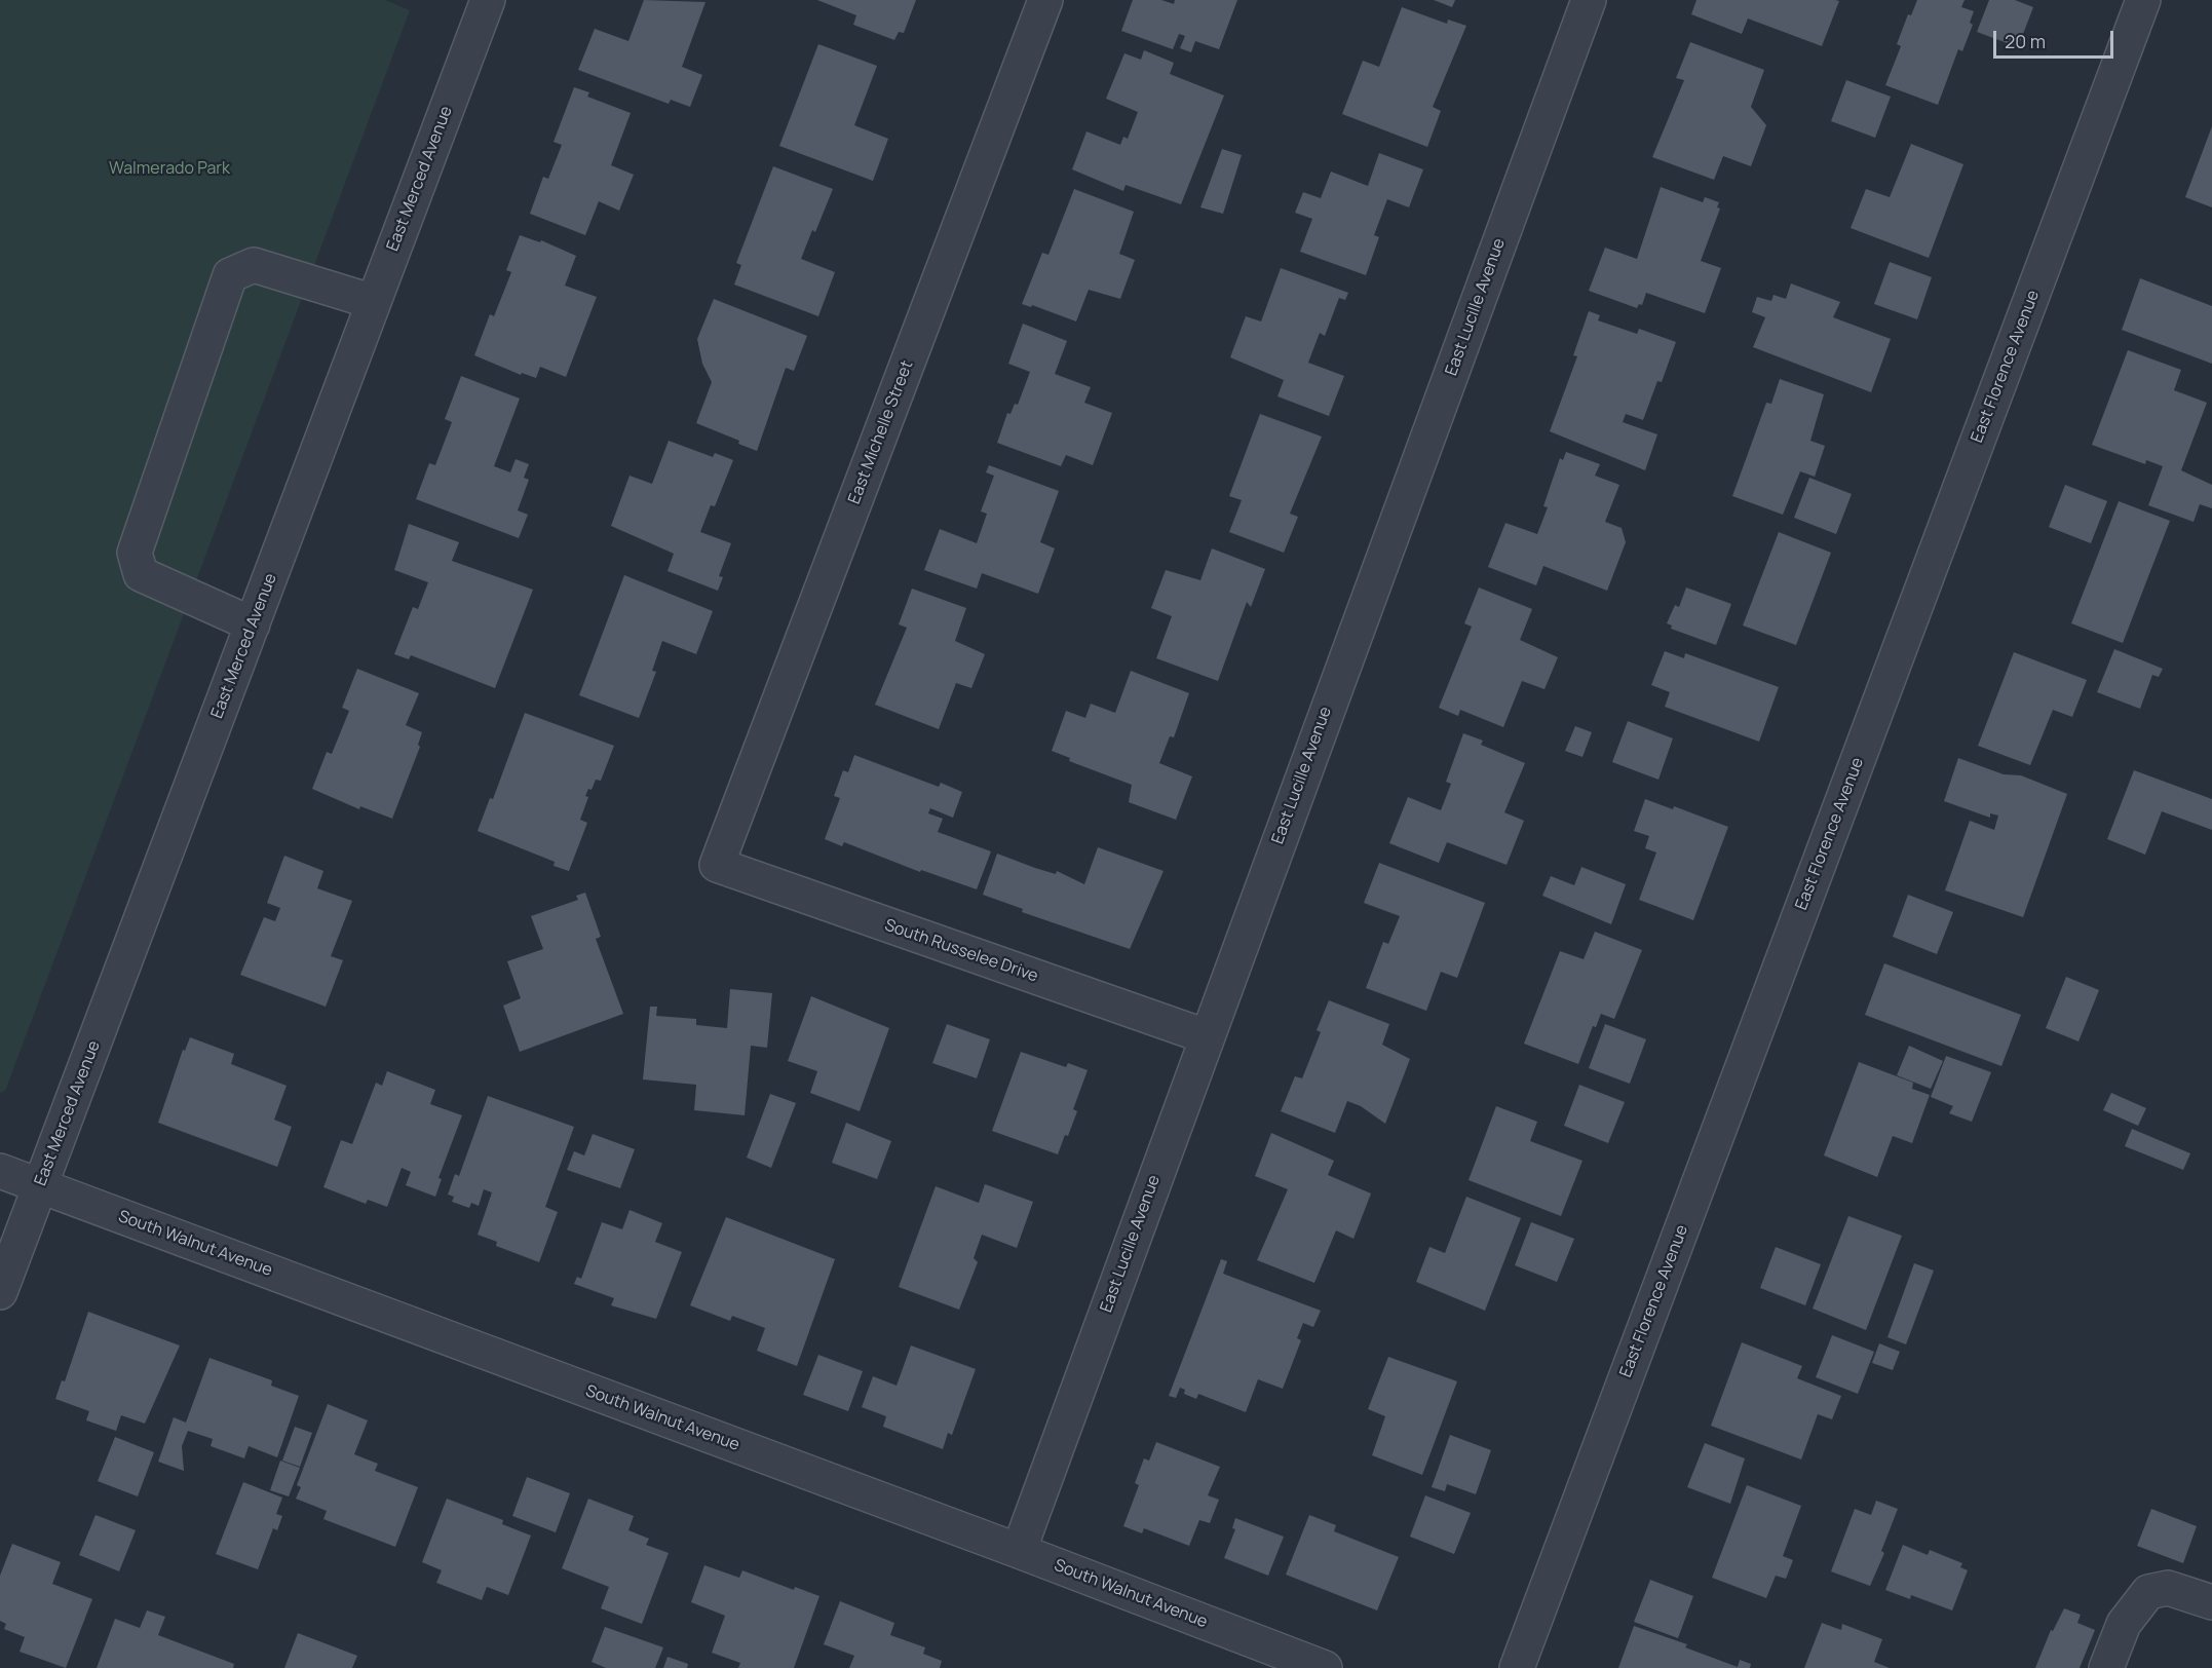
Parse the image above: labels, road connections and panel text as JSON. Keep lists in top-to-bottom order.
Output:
{
  "streets": {
    "street": [
      "East Merced Avenue",
      "East Lucille Avenue",
      "East Florence Avenue",
      "East Michelle Street",
      "South Russelee Drive",
      "South Walnut Avenue"
    ]
  },
  "crossings": [
    ["East Merced Avenue", "South Walnut Avenue"],
    ["East Lucille Avenue", "South Russelee Drive"],
    ["East Lucille Avenue", "South Walnut Avenue"],
    ["East Michelle Street", "South Russelee Drive"]
  ],
  "parks": ["Walmerado Park"],
  "scale_bar": "20 m"
}
